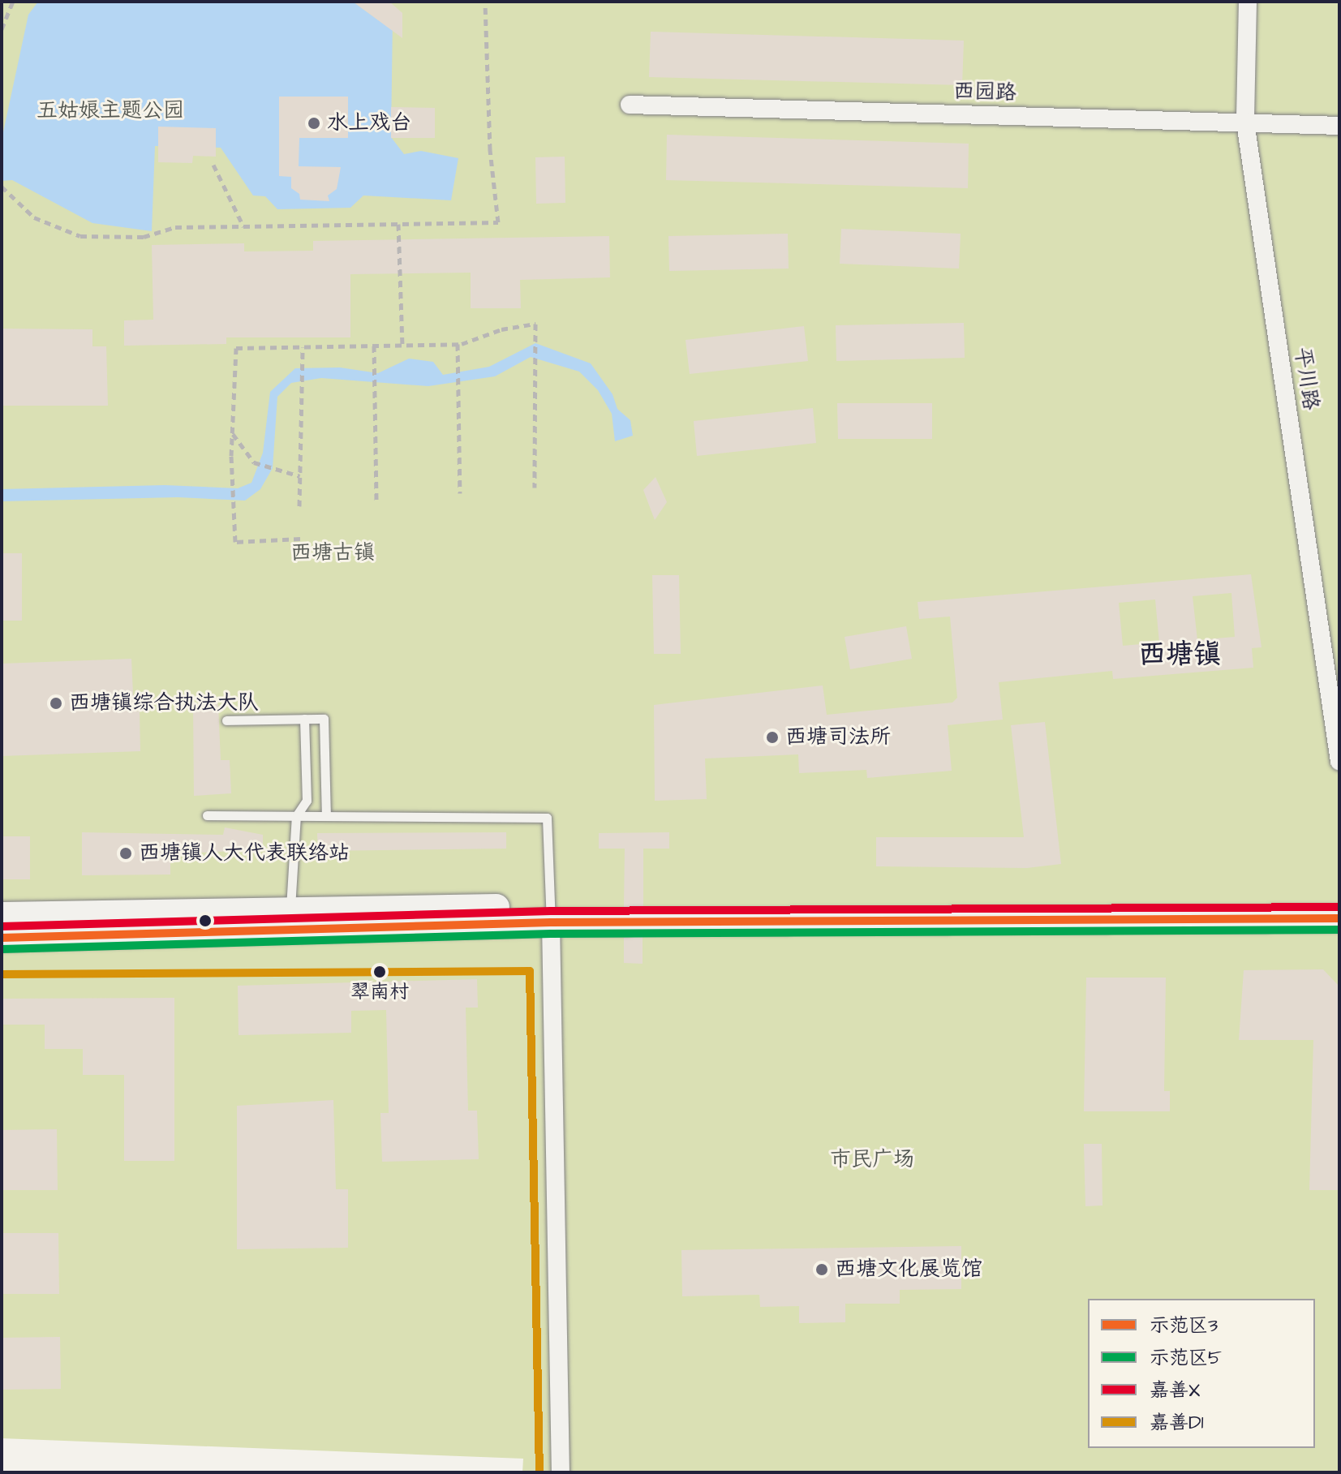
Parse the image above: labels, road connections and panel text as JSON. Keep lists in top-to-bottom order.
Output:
{
  "streets": {
    "street": ["西园路", "平川路"]
  },
  "crossings": [
    ["西园路", "平川路"]
  ],
  "districts": ["西塘镇"],
  "parks": ["五姑娘主题公园", "西塘古镇", "市民广场"],
  "places": [
    "水上戏台",
    "西塘镇综合执法大队",
    "西塘司法所",
    "西塘镇人大代表联络站",
    "翠南村",
    "西塘文化展览馆"
  ],
  "lines": [
    "transit line 嘉善X",
    "transit line 示范区3",
    "transit line 示范区5",
    "transit line 嘉善D1"
  ],
  "legend": [
    "示范区3",
    "示范区5",
    "嘉善X",
    "嘉善D1"
  ]
}
